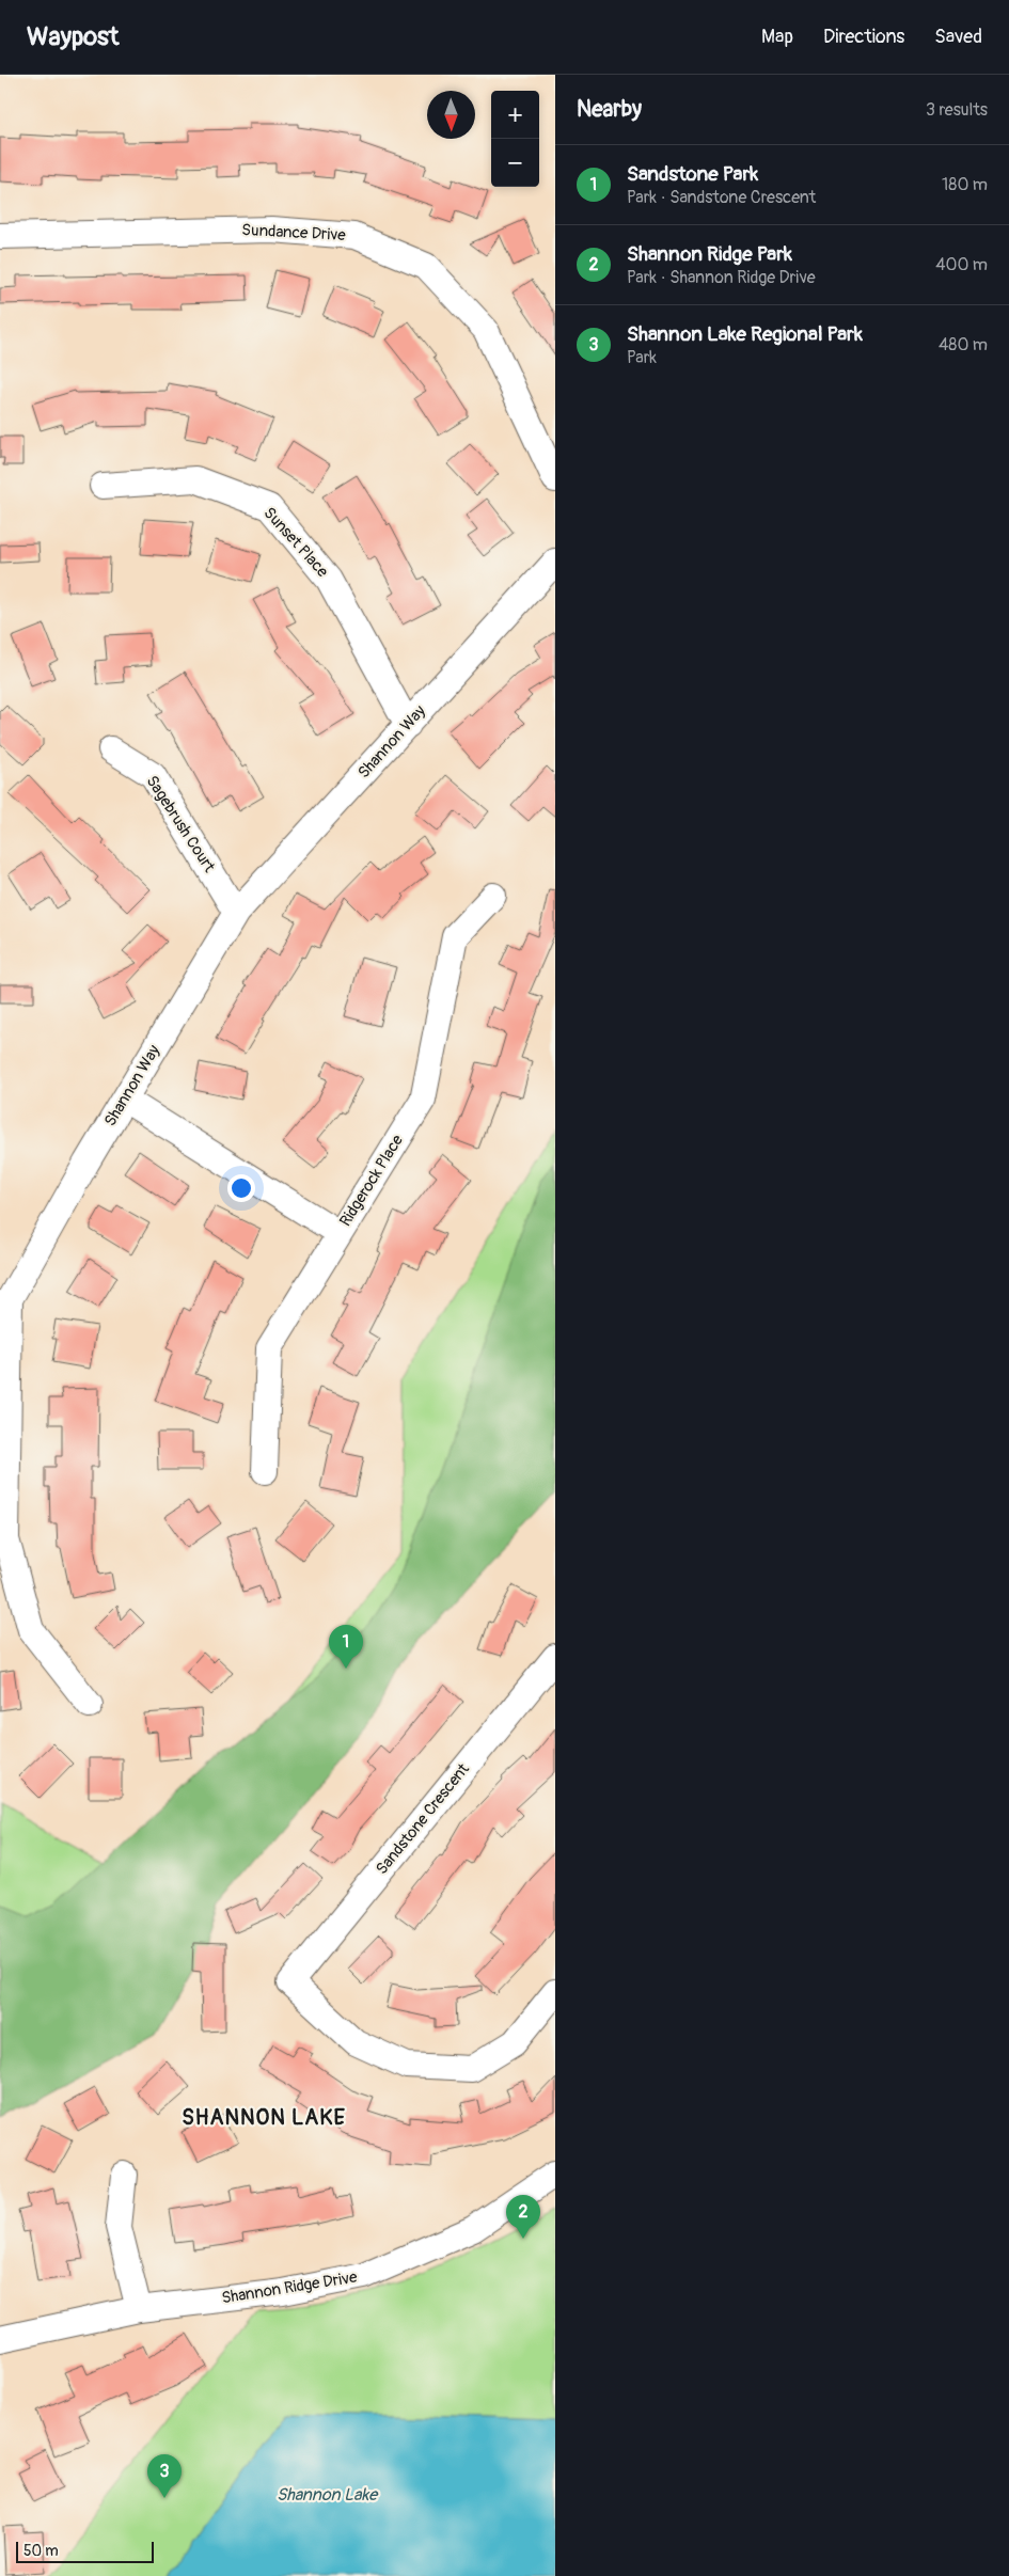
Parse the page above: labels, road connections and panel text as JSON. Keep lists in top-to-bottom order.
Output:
{
  "streets": {
    "street": [
      "Sundance Drive",
      "Sunset Place",
      "Shannon Way",
      "Sagebrush Court",
      "Ridgerock Place",
      "Sandstone Crescent",
      "Shannon Ridge Drive"
    ]
  },
  "crossings": [
    ["Sunset Place", "Shannon Way"],
    ["Shannon Way", "Sagebrush Court"]
  ],
  "districts": ["SHANNON LAKE"],
  "water": ["Shannon Lake"],
  "scale_bar": "50 m",
  "north": "bottom",
  "page": {
    "header": "Waypost",
    "nav": ["Map", "Directions", "Saved"],
    "heading": ["Nearby", "3 results"],
    "map_buttons": ["+", "−"],
    "list": [
      {
        "mark": "1",
        "name": "Sandstone Park",
        "note": "Park · Sandstone Crescent",
        "value": "180 m"
      },
      {
        "mark": "2",
        "name": "Shannon Ridge Park",
        "note": "Park · Shannon Ridge Drive",
        "value": "400 m"
      },
      {
        "mark": "3",
        "name": "Shannon Lake Regional Park",
        "note": "Park",
        "value": "480 m"
      }
    ],
    "pins": ["1", "2", "3"],
    "scale": "50 m"
  }
}
